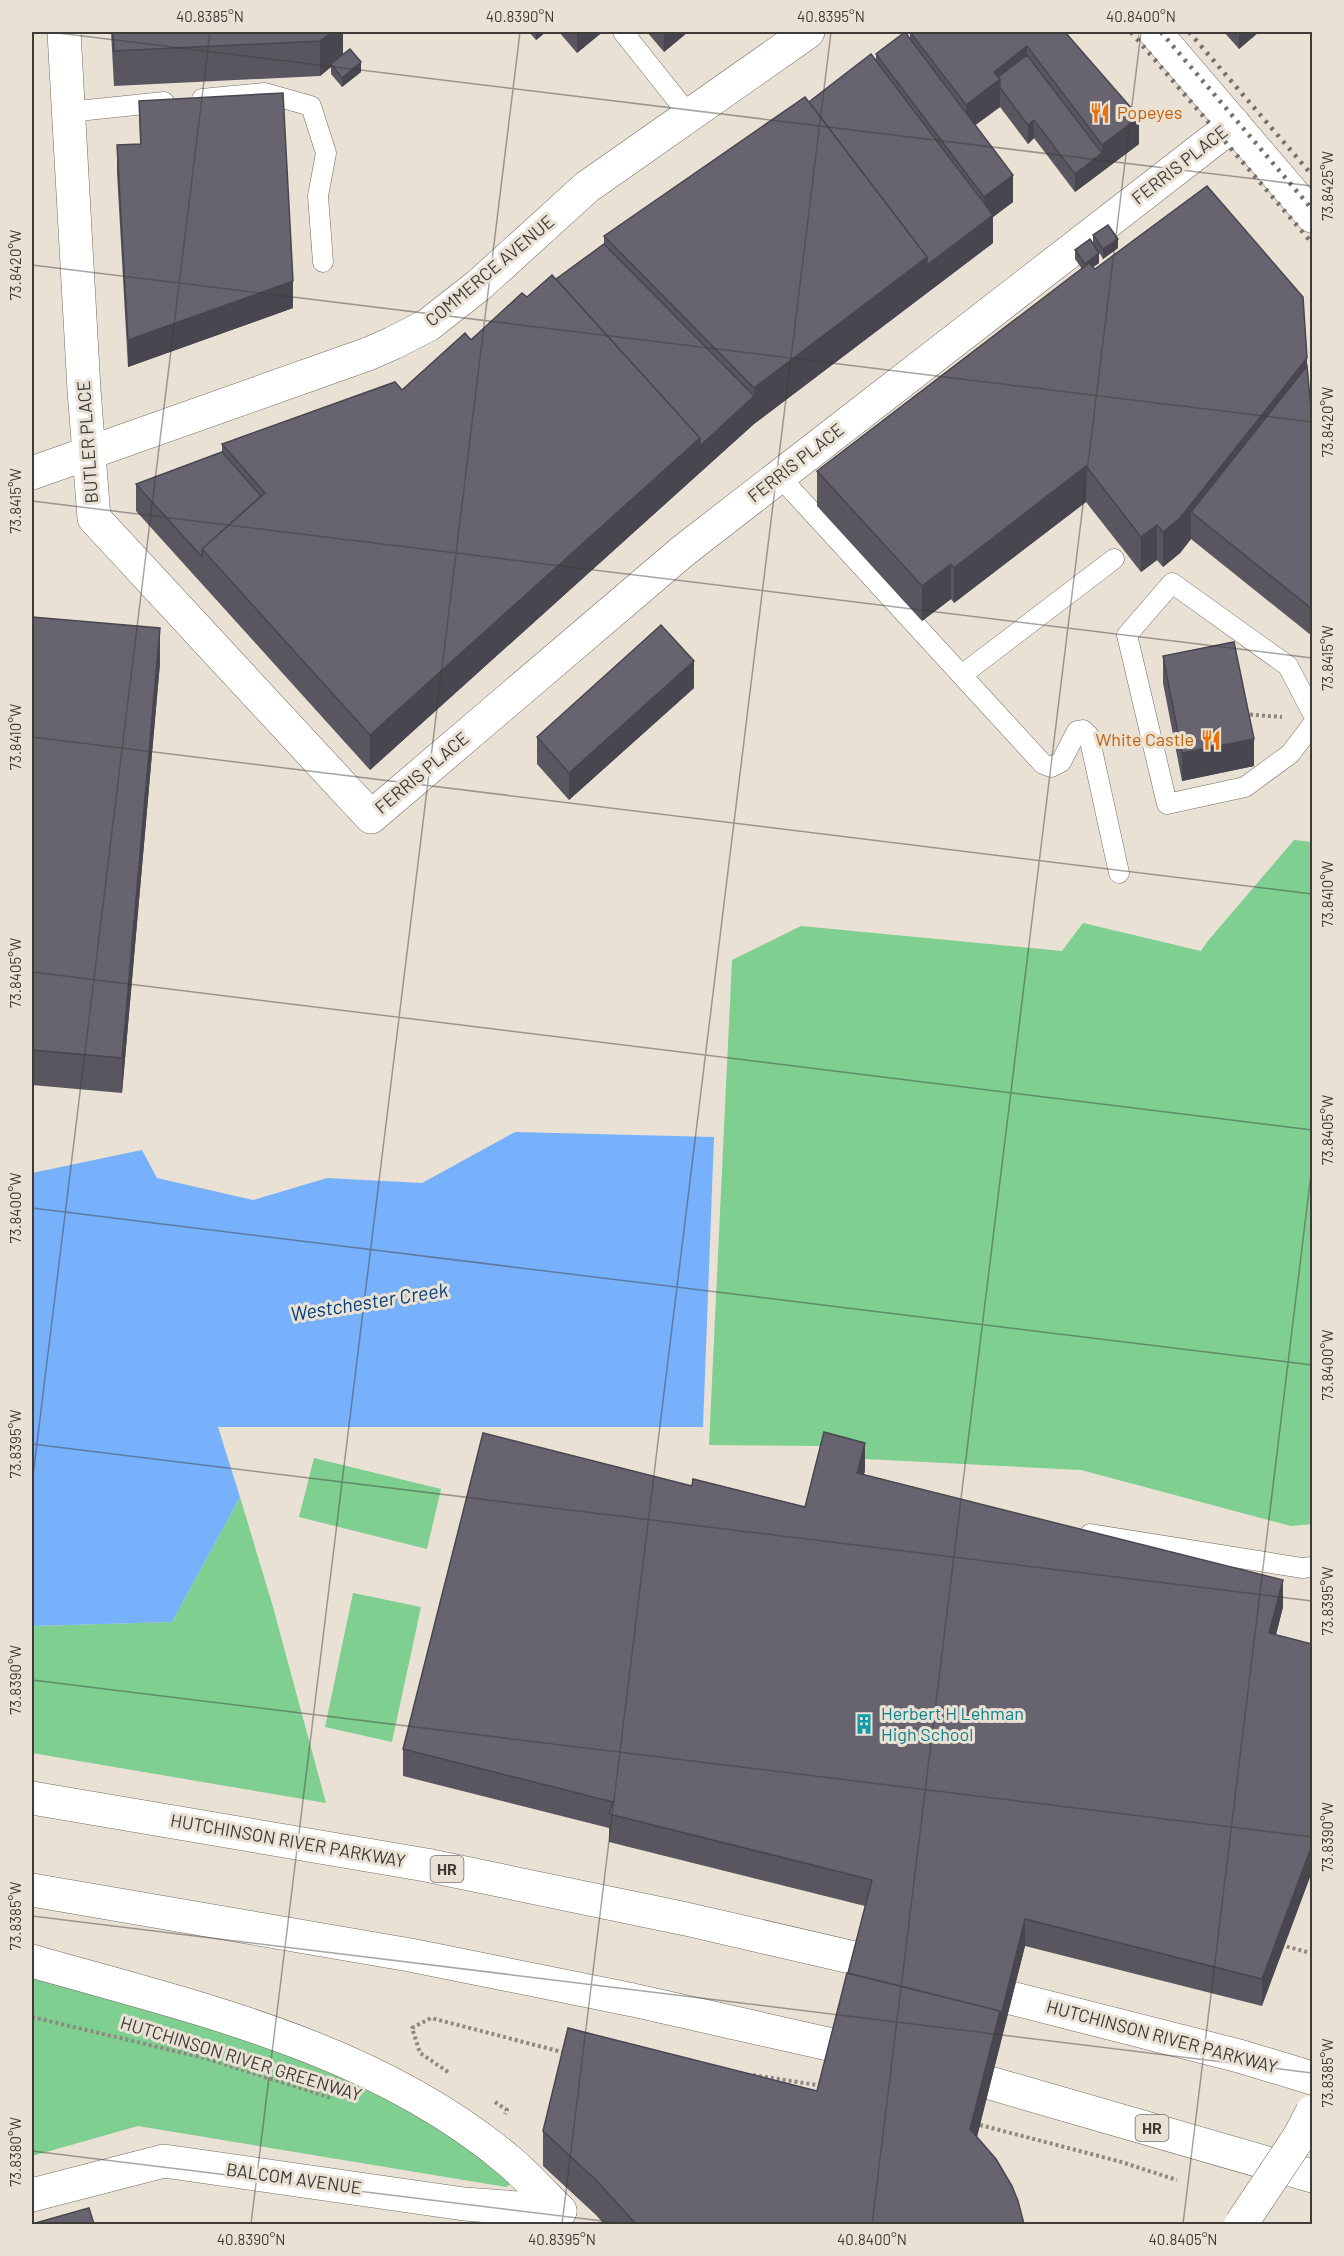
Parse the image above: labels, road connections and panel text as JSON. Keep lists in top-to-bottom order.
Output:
{
  "streets": {
    "main road": [
      "FERRIS PLACE",
      "COMMERCE AVENUE",
      "BUTLER PLACE",
      "HUTCHINSON RIVER PARKWAY",
      "HR",
      "BALCOM AVENUE"
    ],
    "path": ["HUTCHINSON RIVER GREENWAY"]
  },
  "crossings": [
    ["FERRIS PLACE", "BUTLER PLACE"],
    ["COMMERCE AVENUE", "BUTLER PLACE"]
  ],
  "water": ["Westchester Creek"],
  "places": {
    "restaurant": ["Popeyes", "White Castle"],
    "building": ["Herbert H Lehman High School"]
  },
  "coordinates": [
    "40.8385°N",
    "40.8390°N",
    "40.8395°N",
    "40.8400°N",
    "73.8425°W",
    "73.8420°W",
    "73.8415°W",
    "73.8410°W",
    "73.8405°W",
    "73.8400°W",
    "73.8395°W",
    "73.8390°W",
    "73.8385°W",
    "73.8380°W",
    "40.8405°N"
  ]
}
